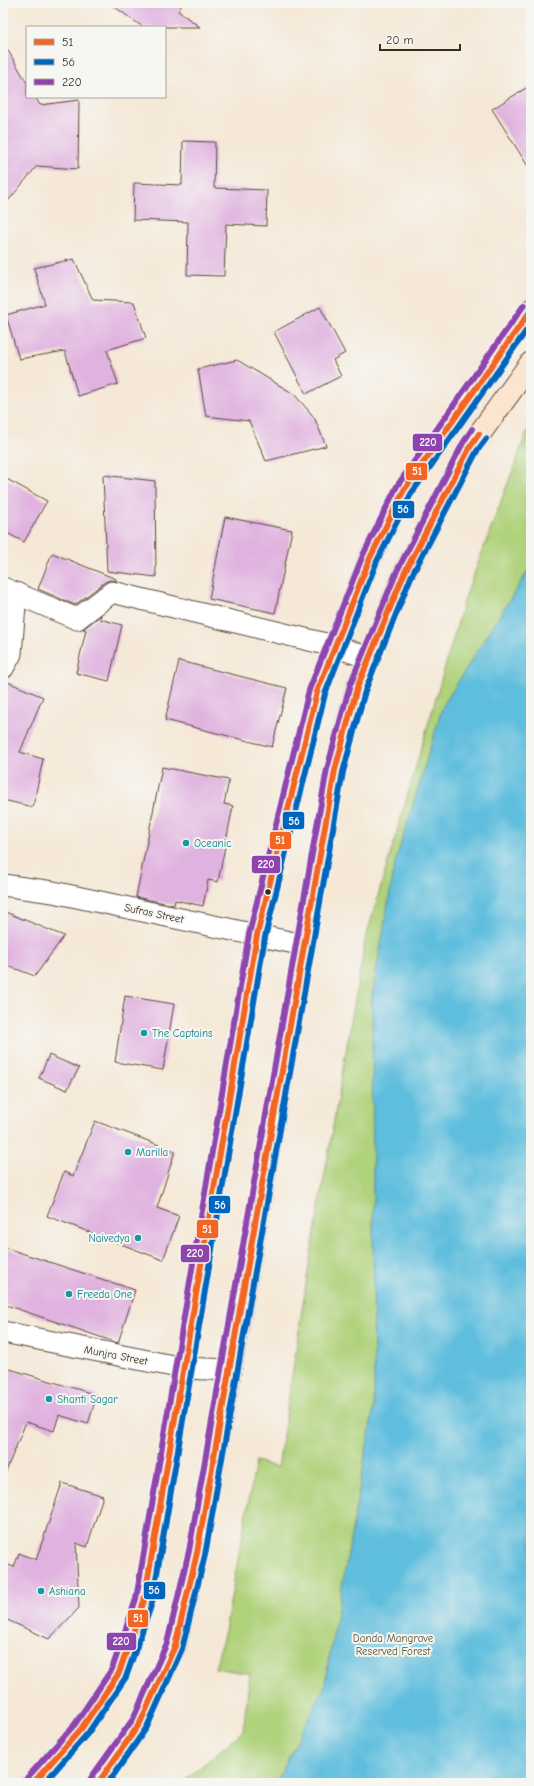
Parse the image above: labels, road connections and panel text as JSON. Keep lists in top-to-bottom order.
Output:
{
  "streets": {
    "street": ["Sufras Street", "Munjra Street"]
  },
  "parks": ["Danda Mangrove Reserved Forest"],
  "places": [
    "Oceanic",
    "The Captains",
    "Marilla",
    "Naivedya",
    "Freeda One",
    "Shanti Sagar",
    "Ashiana"
  ],
  "lines": ["transit line 220", "transit line 51", "transit line 56"],
  "legend": ["51", "56", "220"],
  "scale_bar": "20 m"
}
